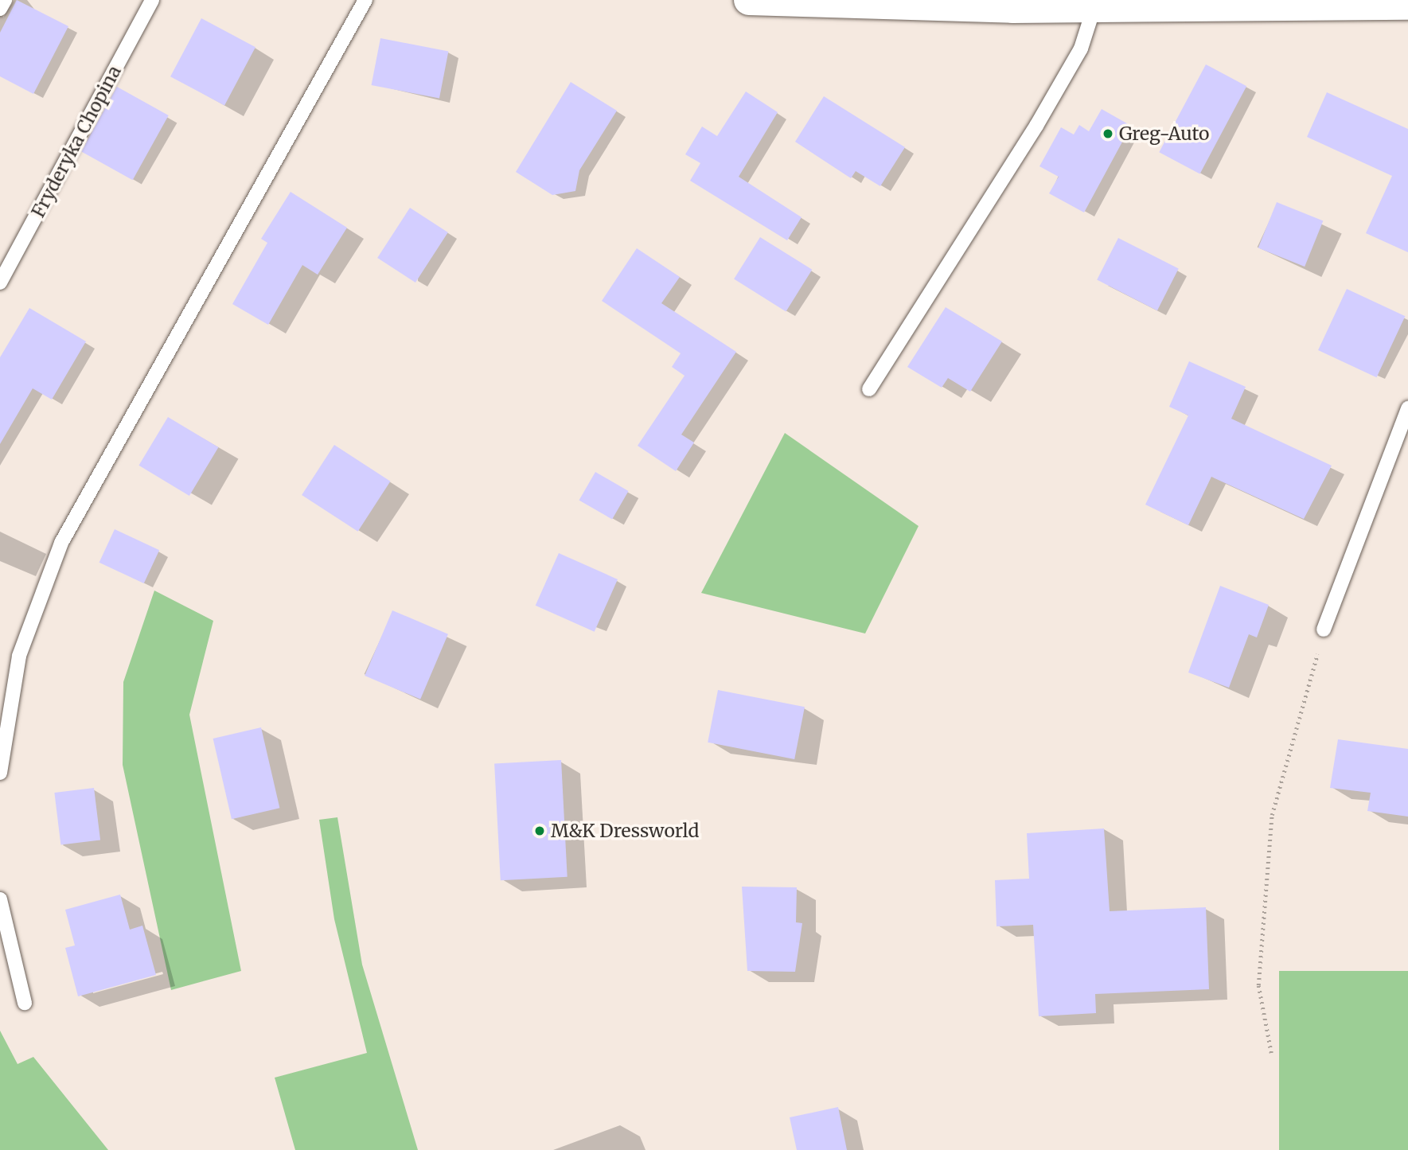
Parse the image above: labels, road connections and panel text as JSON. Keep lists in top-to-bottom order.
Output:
{
  "streets": {
    "lane": ["Fryderyka Chopina"]
  },
  "places": ["Greg-Auto", "M&K Dressworld"]
}
